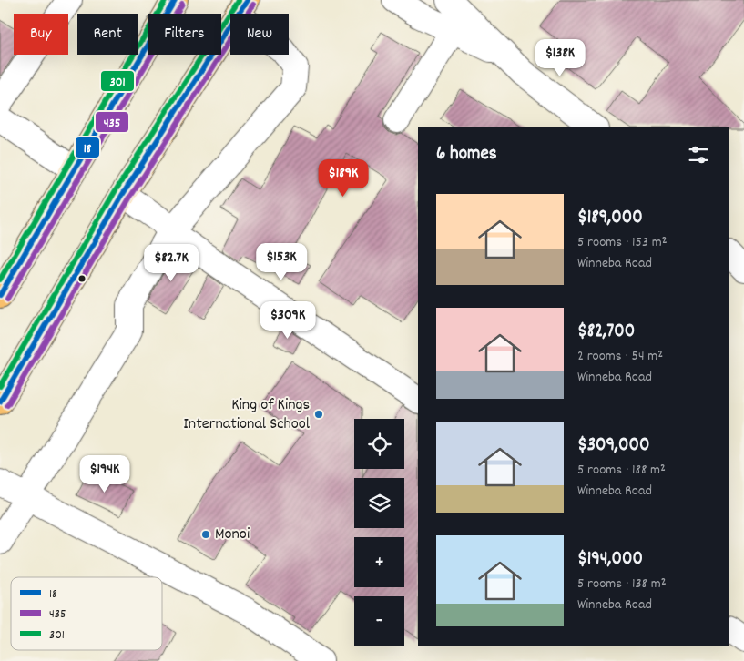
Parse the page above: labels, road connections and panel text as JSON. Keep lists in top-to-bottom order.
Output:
{
  "places": ["King of Kings International School", "Monoi"],
  "lines": ["transit line 18", "transit line 301", "transit line 435"],
  "legend": ["18", "435", "301"],
  "page": {
    "chip": [
      "Buy",
      "Rent",
      "Filters",
      "New"
    ],
    "price": [
      "$138K",
      "$189K",
      "$153K",
      "$82.7K",
      "$309K",
      "$194K"
    ],
    "heading": "6 homes",
    "list": [
      {
        "name": "$189,000",
        "note": "5 rooms · 153 m² · Winneba Road"
      },
      {
        "name": "$82,700",
        "note": "2 rooms · 54 m² · Winneba Road"
      },
      {
        "name": "$309,000",
        "note": "5 rooms · 188 m² · Winneba Road"
      },
      {
        "name": "$194,000",
        "note": "5 rooms · 138 m² · Winneba Road"
      }
    ],
    "map_buttons": ["+", "−"]
  }
}
